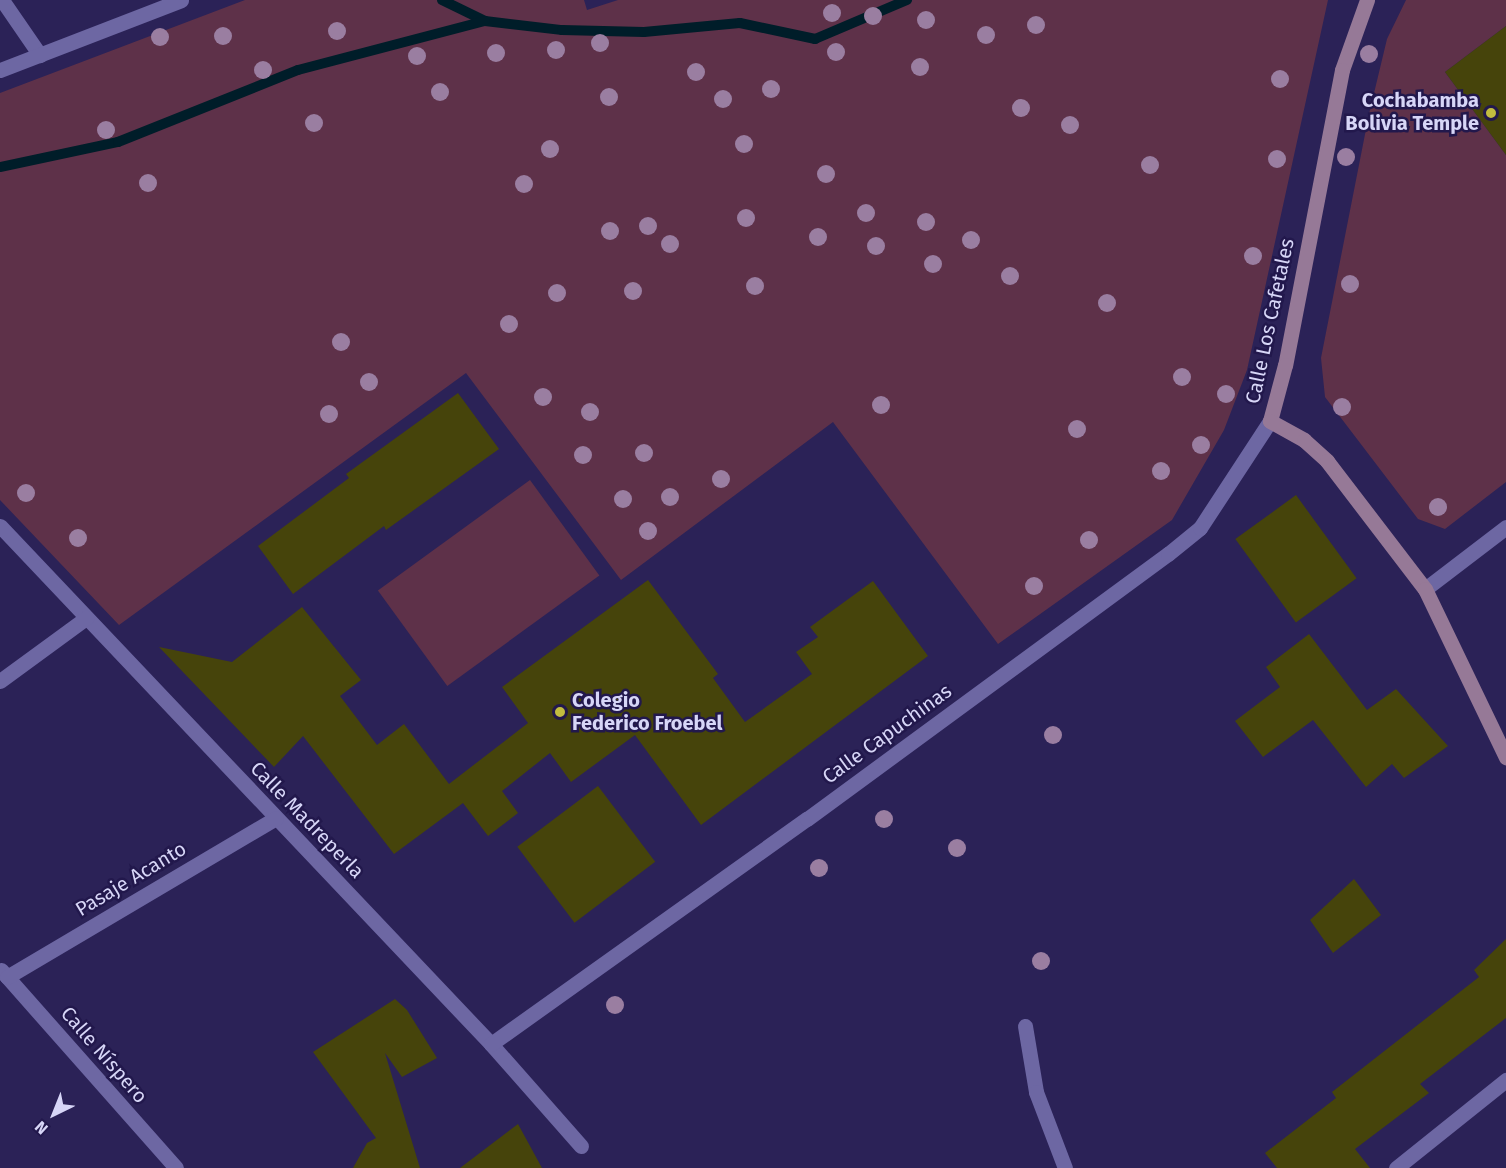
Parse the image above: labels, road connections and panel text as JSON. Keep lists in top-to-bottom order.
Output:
{
  "streets": {
    "main road": ["Calle Los Cafetales"],
    "street": [
      "Calle Capuchinas",
      "Calle Madreperla",
      "Pasaje Acanto",
      "Calle Níspero"
    ]
  },
  "crossings": [
    ["Calle Los Cafetales", "Calle Capuchinas"],
    ["Calle Capuchinas", "Calle Madreperla"],
    ["Calle Madreperla", "Pasaje Acanto"],
    ["Pasaje Acanto", "Calle Níspero"]
  ],
  "places": ["Cochabamba Bolivia Temple", "Colegio Federico Froebel"],
  "north": "bottom left"
}
